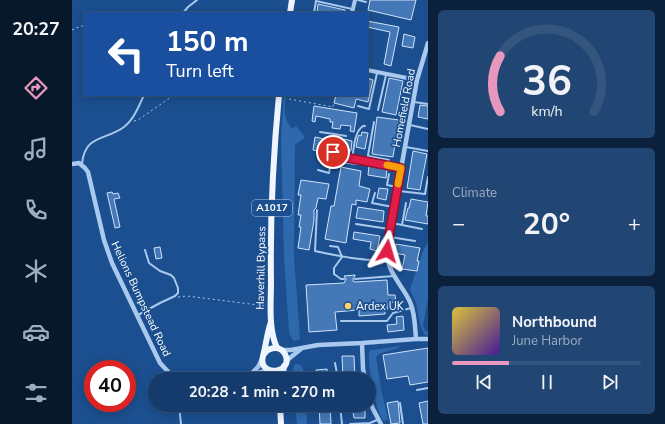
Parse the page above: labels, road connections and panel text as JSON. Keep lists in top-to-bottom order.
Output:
{
  "streets": {
    "main road": ["A1017", "Haverhill Bypass"],
    "street": ["Homefield Road", "Helions Bumpstead Road"]
  },
  "places": ["Ardex UK"],
  "page": {
    "tabs": "20:27",
    "turn": ["150 m", "Turn left"],
    "tile": "Climate",
    "heat": ["−", "20°", "+"],
    "song": ["Northbound", "June Harbor"],
    "limit": "40",
    "trip": "20:28 · 1 min · 270 m",
    "gauge": ["36", "km/h"]
  }
}
